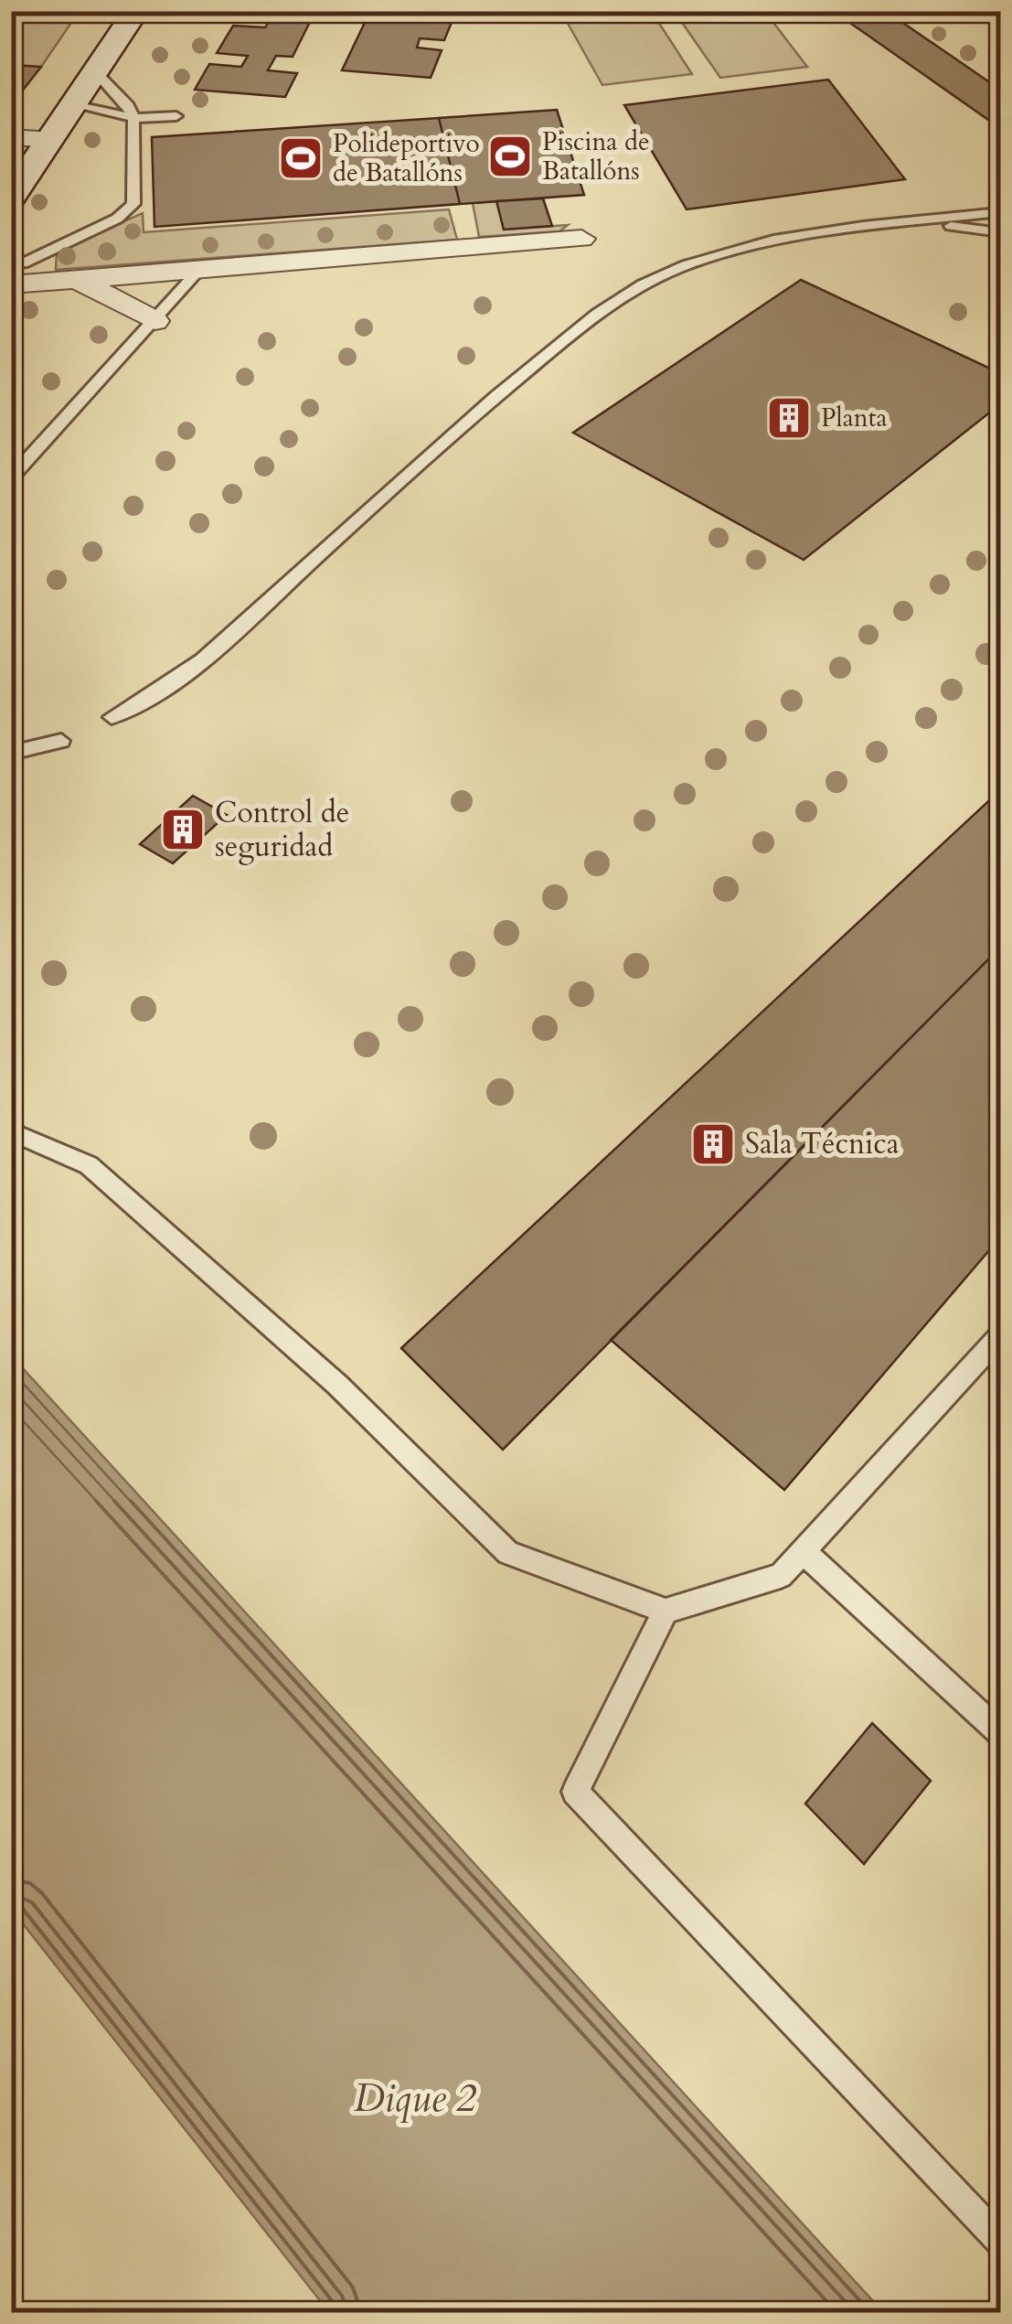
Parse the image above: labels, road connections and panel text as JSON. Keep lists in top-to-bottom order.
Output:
{
  "water": ["Dique 2"],
  "places": {
    "sports": ["Piscina de Batallóns", "Polideportivo de Batallóns"],
    "building": ["Planta", "Control de seguridad", "Sala Técnica"]
  }
}
